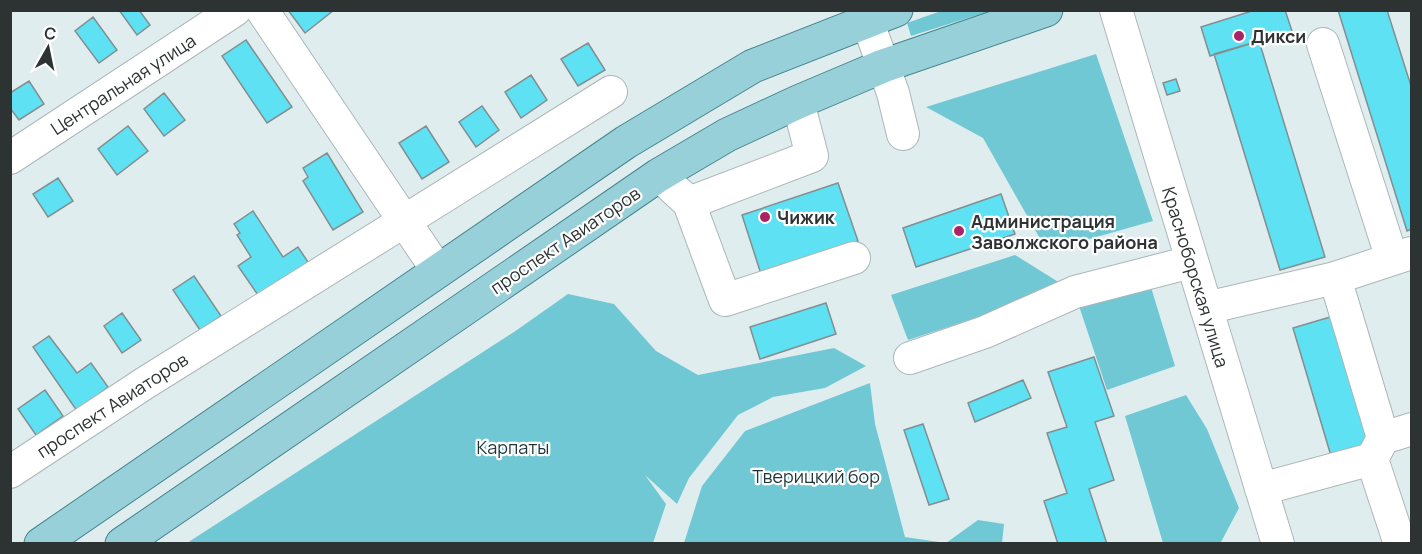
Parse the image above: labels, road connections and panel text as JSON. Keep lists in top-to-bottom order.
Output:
{
  "streets": {
    "main road": ["проспект Авиаторов"],
    "street": ["Центральная улица", "Красноборская улица"]
  },
  "parks": ["Карпаты", "Тверицкий бор"],
  "places": ["Дикси", "Чижик", "Администрация Заволжского района"],
  "north": "top"
}
